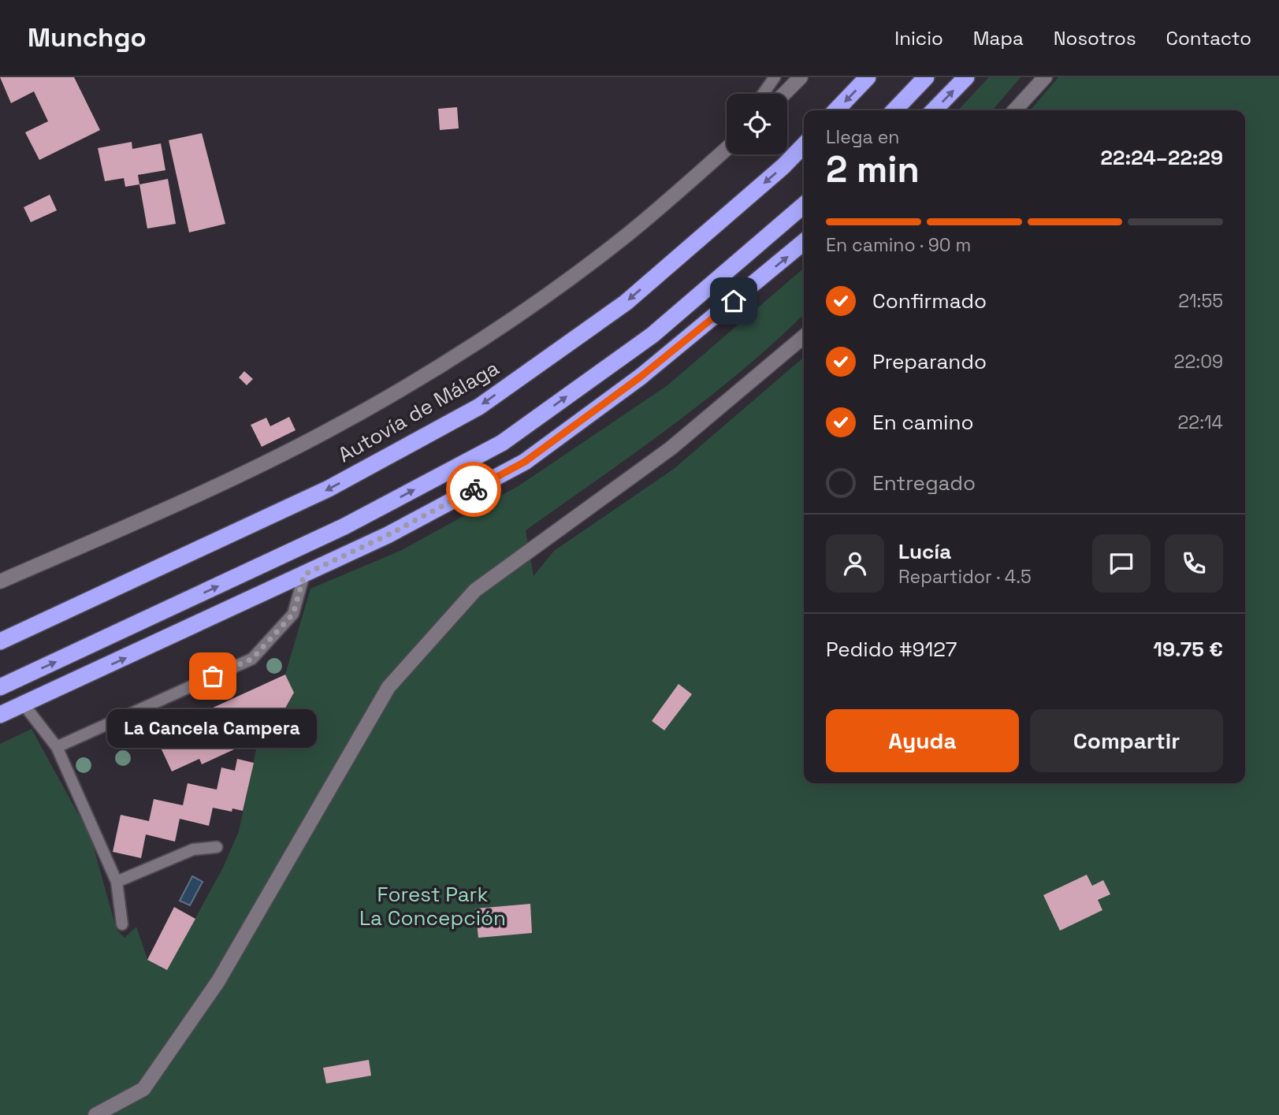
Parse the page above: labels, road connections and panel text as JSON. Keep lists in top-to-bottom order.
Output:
{
  "streets": {
    "highway": ["Autovía de Málaga"]
  },
  "parks": ["Forest Park La Concepción"],
  "places": ["La Cancela Campera"],
  "page": {
    "header": "Munchgo",
    "nav": [
      "Inicio",
      "Mapa",
      "Nosotros",
      "Contacto"
    ],
    "heading": ["2 min", "Llega en", "22:24–22:29"],
    "panel": [
      "Lucía",
      "Repartidor · 4.5",
      "Pedido #9127",
      "19.75 €"
    ],
    "bar": "En camino · 90 m",
    "list": [
      ["Confirmado", "21:55"],
      ["Preparando", "22:09"],
      ["En camino", "22:14"],
      "Entregado"
    ],
    "buttons": ["Ayuda", "Compartir"],
    "bubble": "La Cancela Campera"
  }
}
